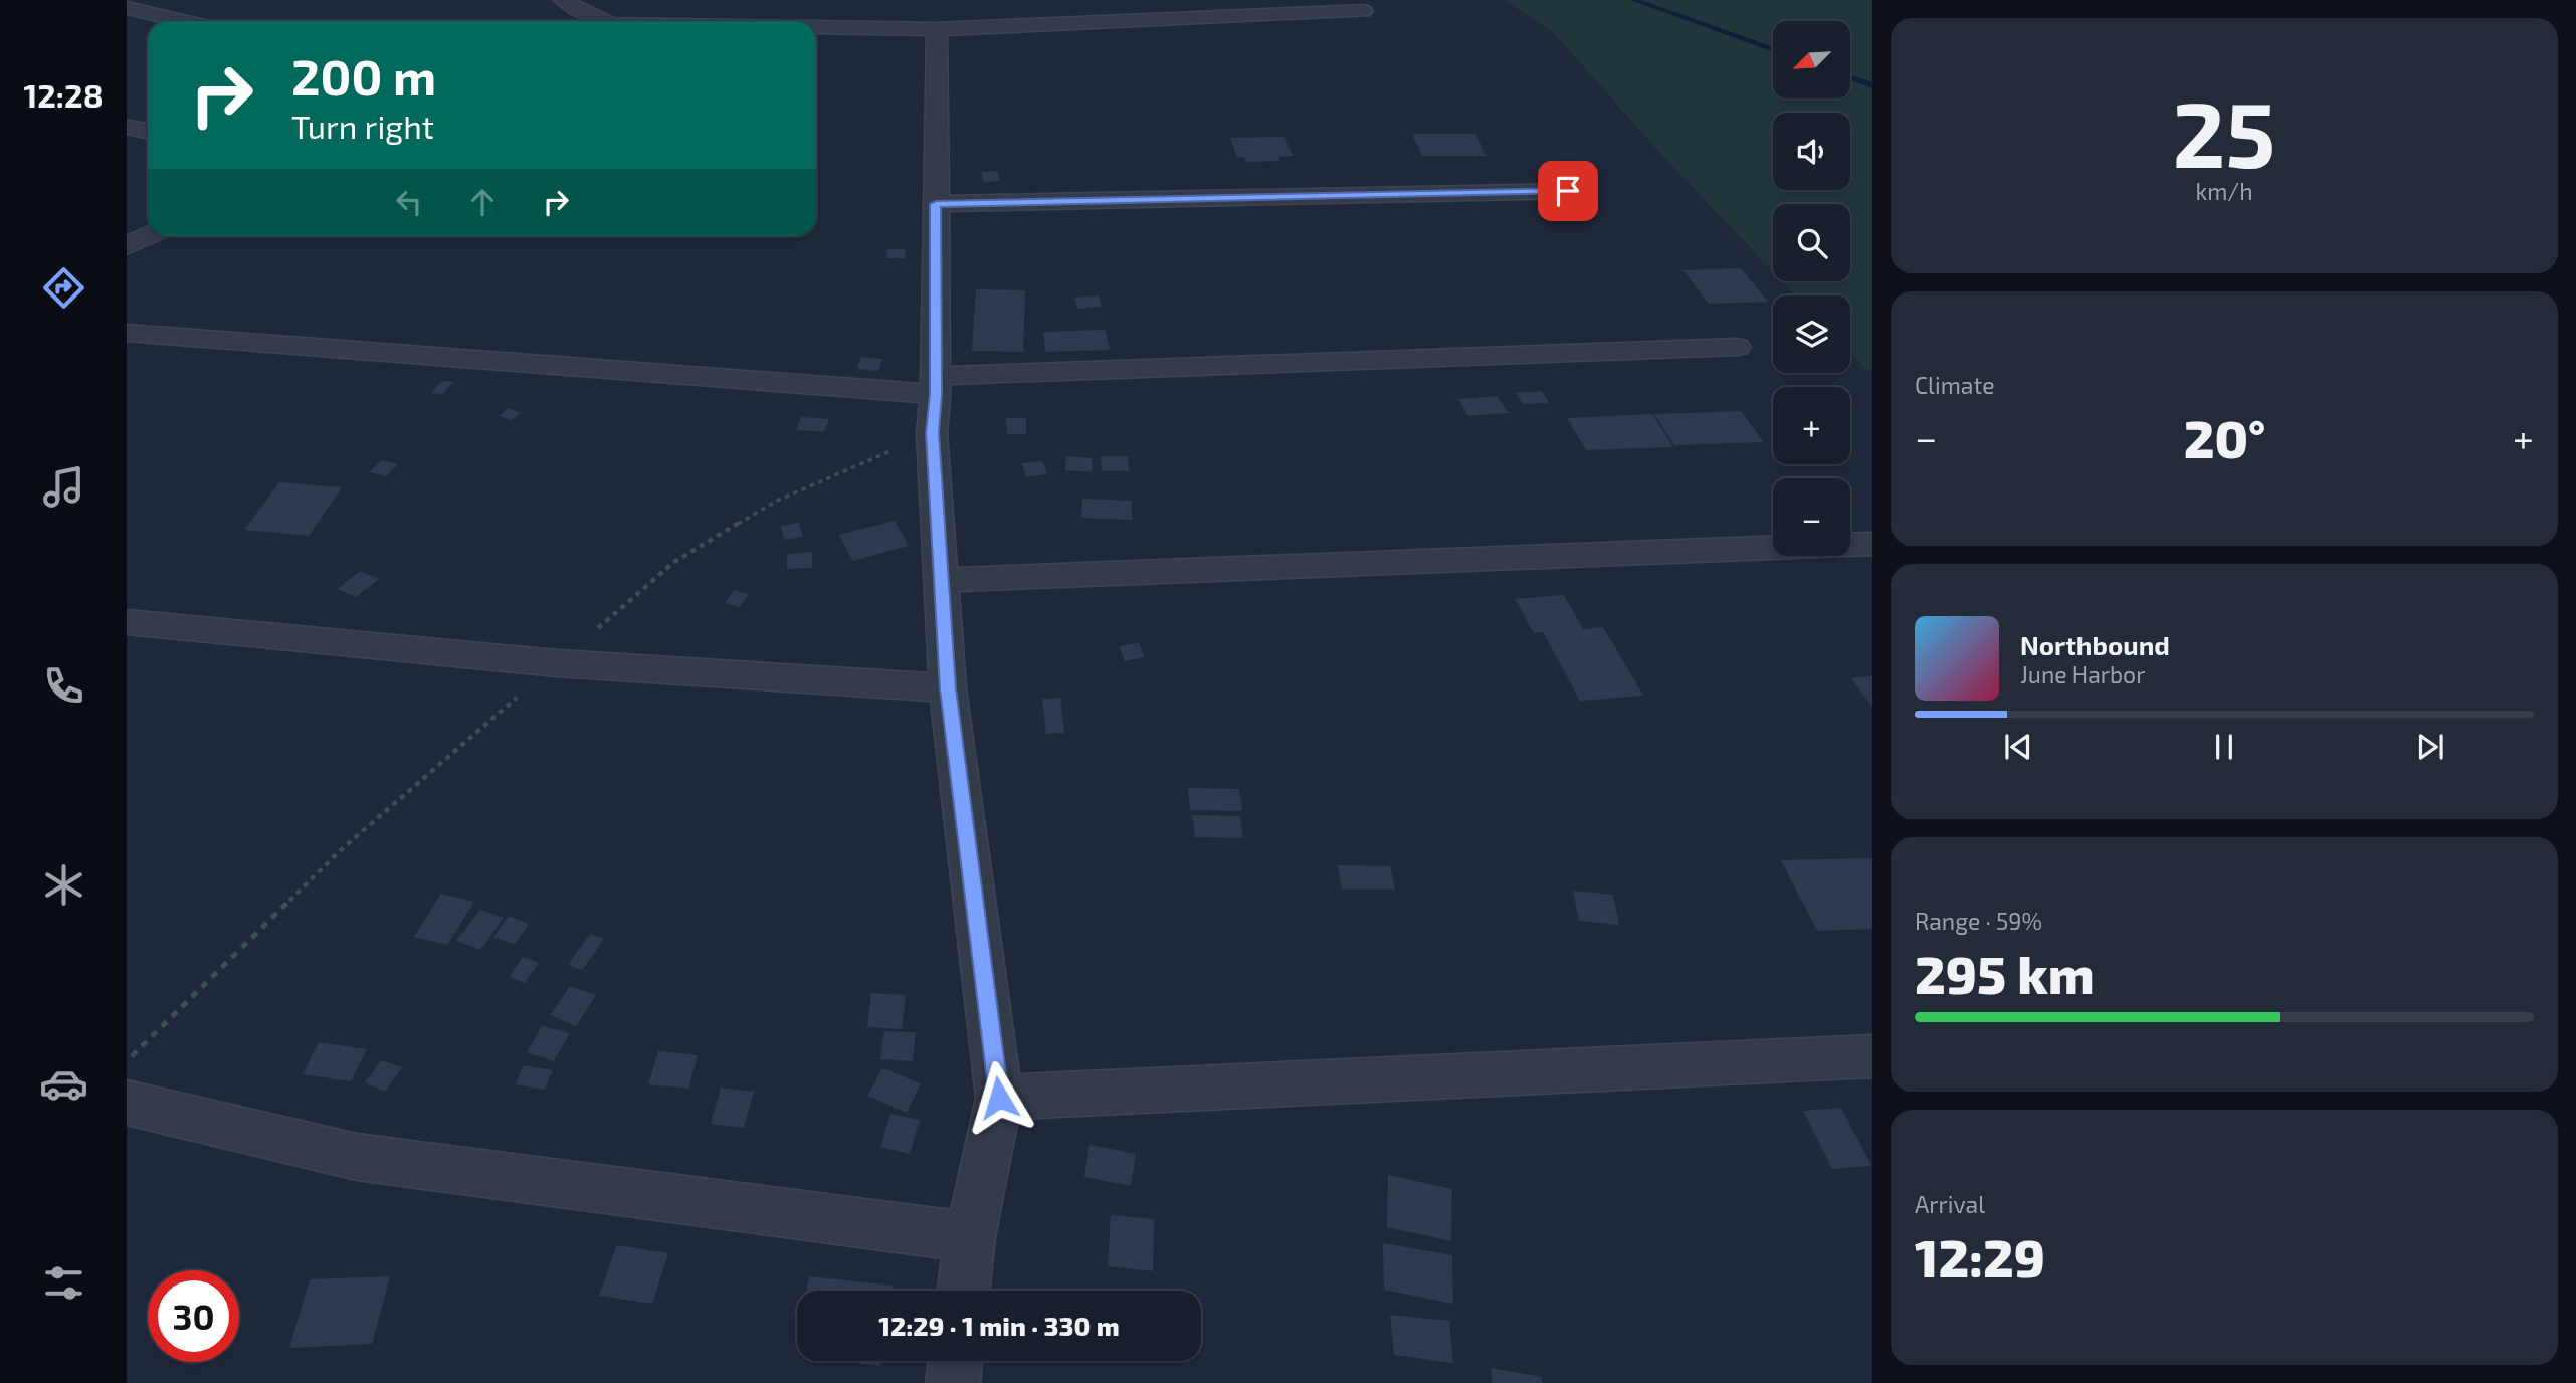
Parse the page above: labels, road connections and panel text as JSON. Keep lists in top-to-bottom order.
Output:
{
  "north": "bottom left",
  "page": {
    "tabs": "12:28",
    "tile": [
      ["25", "km/h"],
      "Climate",
      ["Range · 59%", "295 km"],
      ["Arrival", "12:29"]
    ],
    "map_buttons": ["+", "−"],
    "turn": ["200 m", "Turn right"],
    "heat": ["−", "20°", "+"],
    "song": ["Northbound", "June Harbor"],
    "limit": "30",
    "trip": "12:29 · 1 min · 330 m"
  }
}
